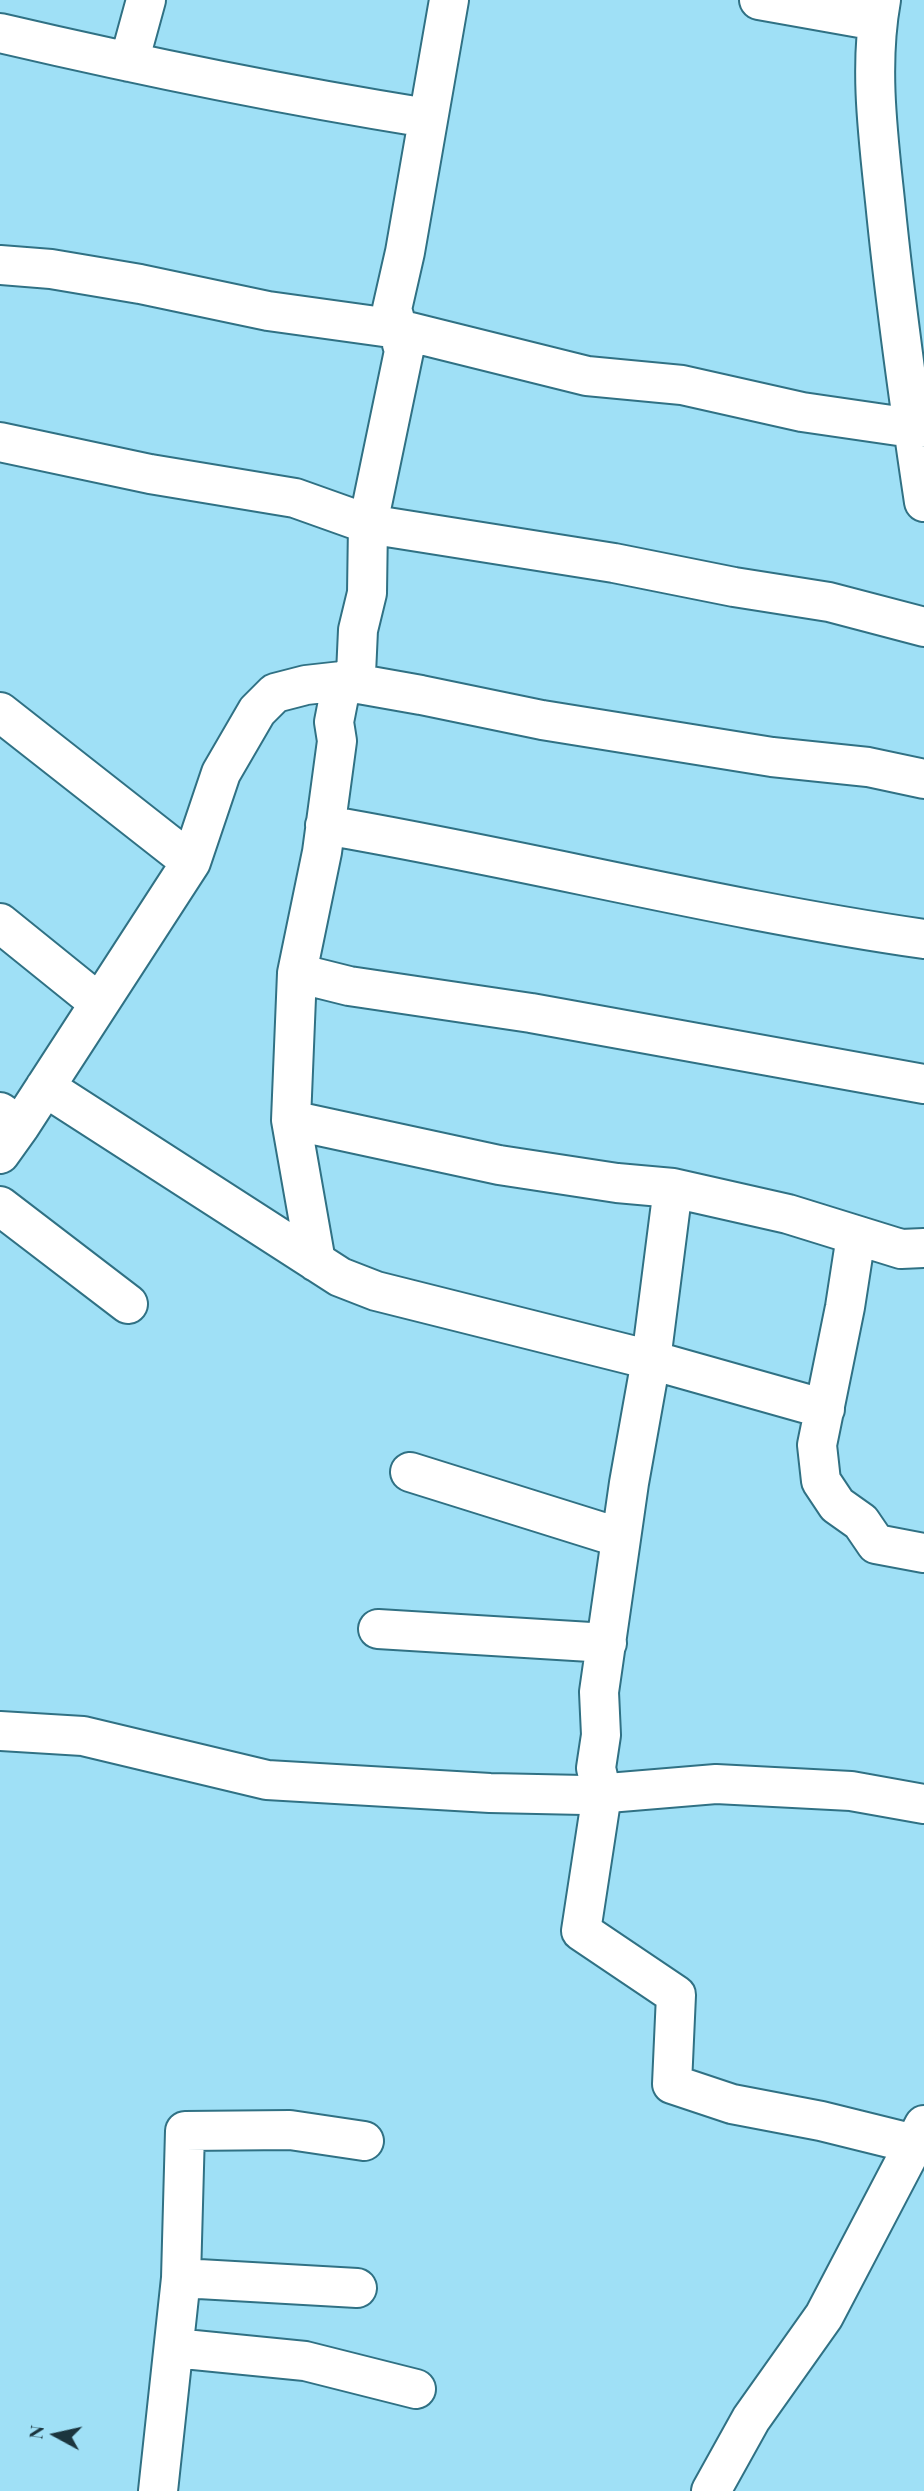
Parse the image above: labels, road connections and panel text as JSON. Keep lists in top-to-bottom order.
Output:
{
  "north": "left"
}
